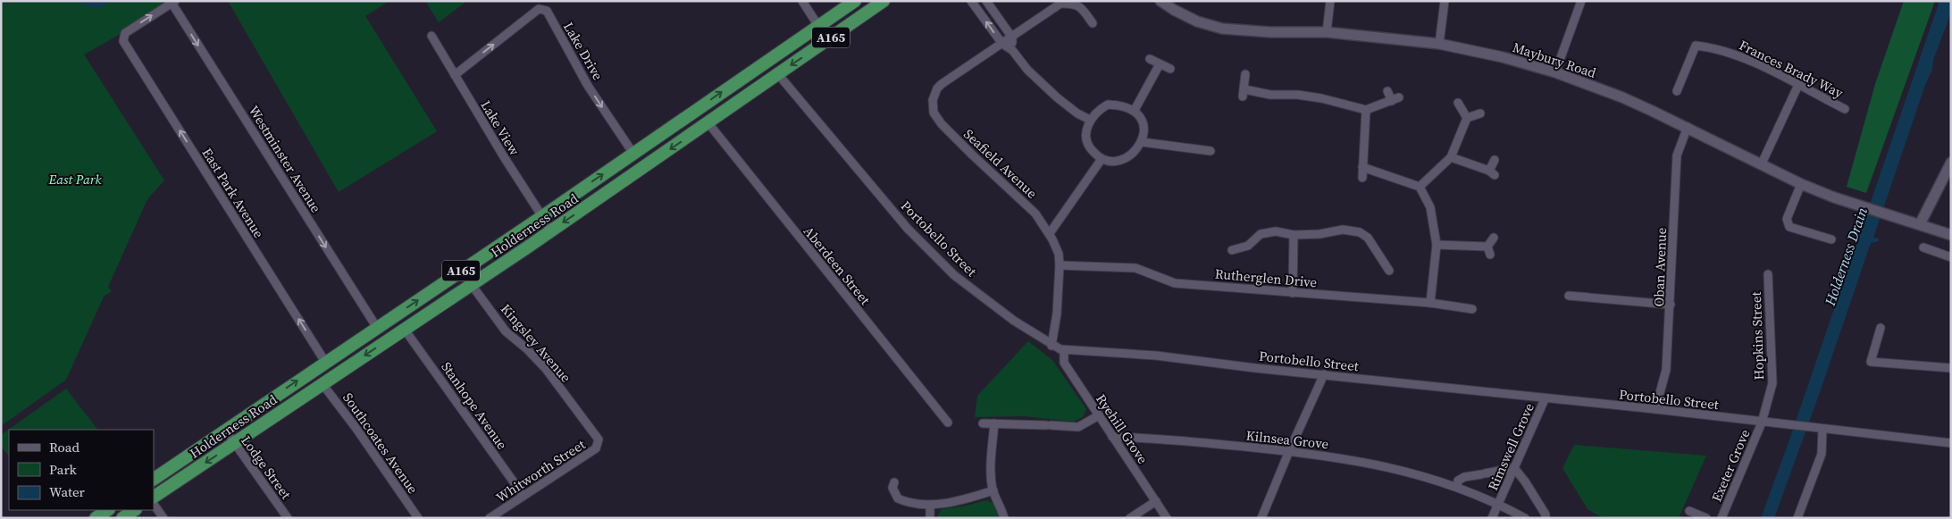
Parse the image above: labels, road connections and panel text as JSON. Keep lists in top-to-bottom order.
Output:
{
  "streets": {
    "highway": ["A165", "Holderness Road"],
    "street": [
      "Lake Drive",
      "Maybury Road",
      "Frances Brady Way",
      "Lake View",
      "Westminster Avenue",
      "Seafield Avenue",
      "East Park Avenue",
      "Portobello Street",
      "Aberdeen Street",
      "Oban Avenue",
      "Rutherglen Drive",
      "Hopkins Street",
      "Kingsley Avenue",
      "Stanhope Avenue",
      "Ryehill Grove",
      "Kilnsea Grove",
      "Southcoates Avenue",
      "Rimswell Grove",
      "Exeter Grove",
      "Lodge Street",
      "Whitworth Street"
    ]
  },
  "crossings": [
    ["Lake Drive", "Lake View"],
    ["Lake Drive", "Holderness Road"],
    ["Maybury Road", "Oban Avenue"],
    ["Lake View", "Holderness Road"],
    ["Westminster Avenue", "East Park Avenue"],
    ["Westminster Avenue", "Holderness Road"],
    ["Seafield Avenue", "Portobello Street"],
    ["Seafield Avenue", "Rutherglen Drive"],
    ["East Park Avenue", "Holderness Road"],
    ["Holderness Road", "Portobello Street"],
    ["Holderness Road", "Aberdeen Street"],
    ["Holderness Road", "Kingsley Avenue"],
    ["Holderness Road", "Stanhope Avenue"],
    ["Holderness Road", "Southcoates Avenue"],
    ["Holderness Road", "Lodge Street"],
    ["Portobello Street", "Oban Avenue"],
    ["Portobello Street", "Hopkins Street"],
    ["Portobello Street", "Ryehill Grove"],
    ["Portobello Street", "Rimswell Grove"],
    ["Portobello Street", "Exeter Grove"],
    ["Hopkins Street", "Exeter Grove"],
    ["Kingsley Avenue", "Whitworth Street"],
    ["Stanhope Avenue", "Whitworth Street"],
    ["Ryehill Grove", "Kilnsea Grove"],
    ["Kilnsea Grove", "Rimswell Grove"]
  ],
  "one_way": ["Westminster Avenue", "East Park Avenue"],
  "water": ["Holderness Drain"],
  "parks": ["East Park"],
  "legend": ["Road", "Park", "Water"]
}
